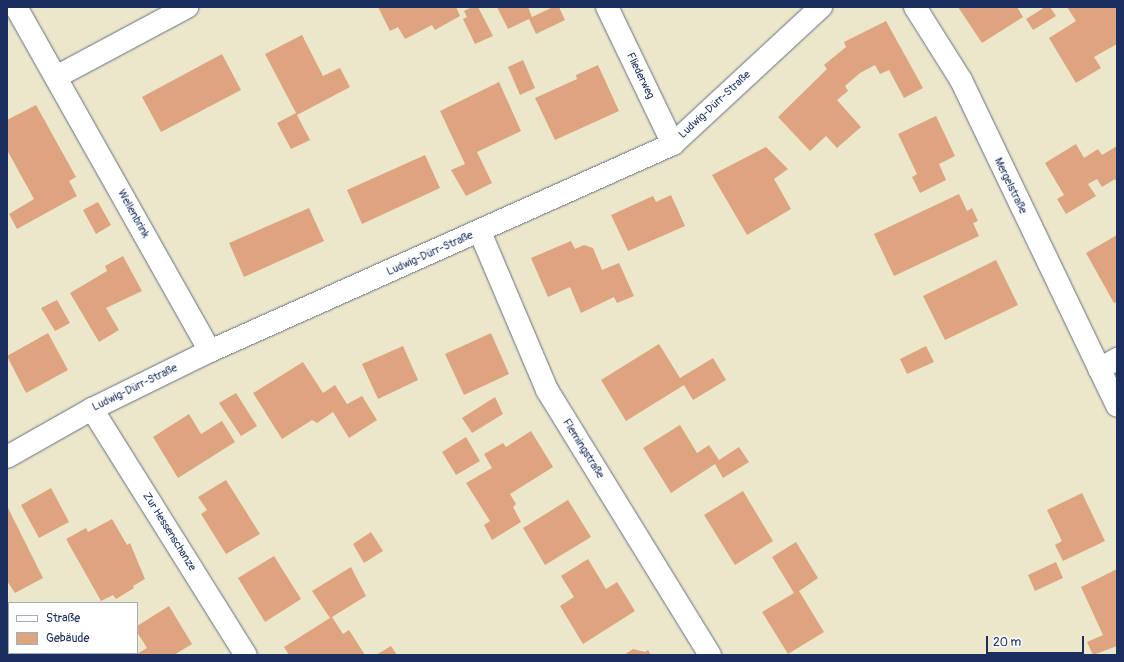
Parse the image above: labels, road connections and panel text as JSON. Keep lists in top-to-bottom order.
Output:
{
  "streets": {
    "street": [
      "Fliederweg",
      "Ludwig-Dürr-Straße",
      "Mergelstraße",
      "Wellenbrink",
      "Flemingstraße",
      "Zur Hessenschanze"
    ]
  },
  "crossings": [
    ["Fliederweg", "Ludwig-Dürr-Straße"],
    ["Ludwig-Dürr-Straße", "Wellenbrink"],
    ["Ludwig-Dürr-Straße", "Flemingstraße"],
    ["Ludwig-Dürr-Straße", "Zur Hessenschanze"]
  ],
  "legend": ["Straße", "Gebäude"],
  "scale_bar": "20 m"
}
